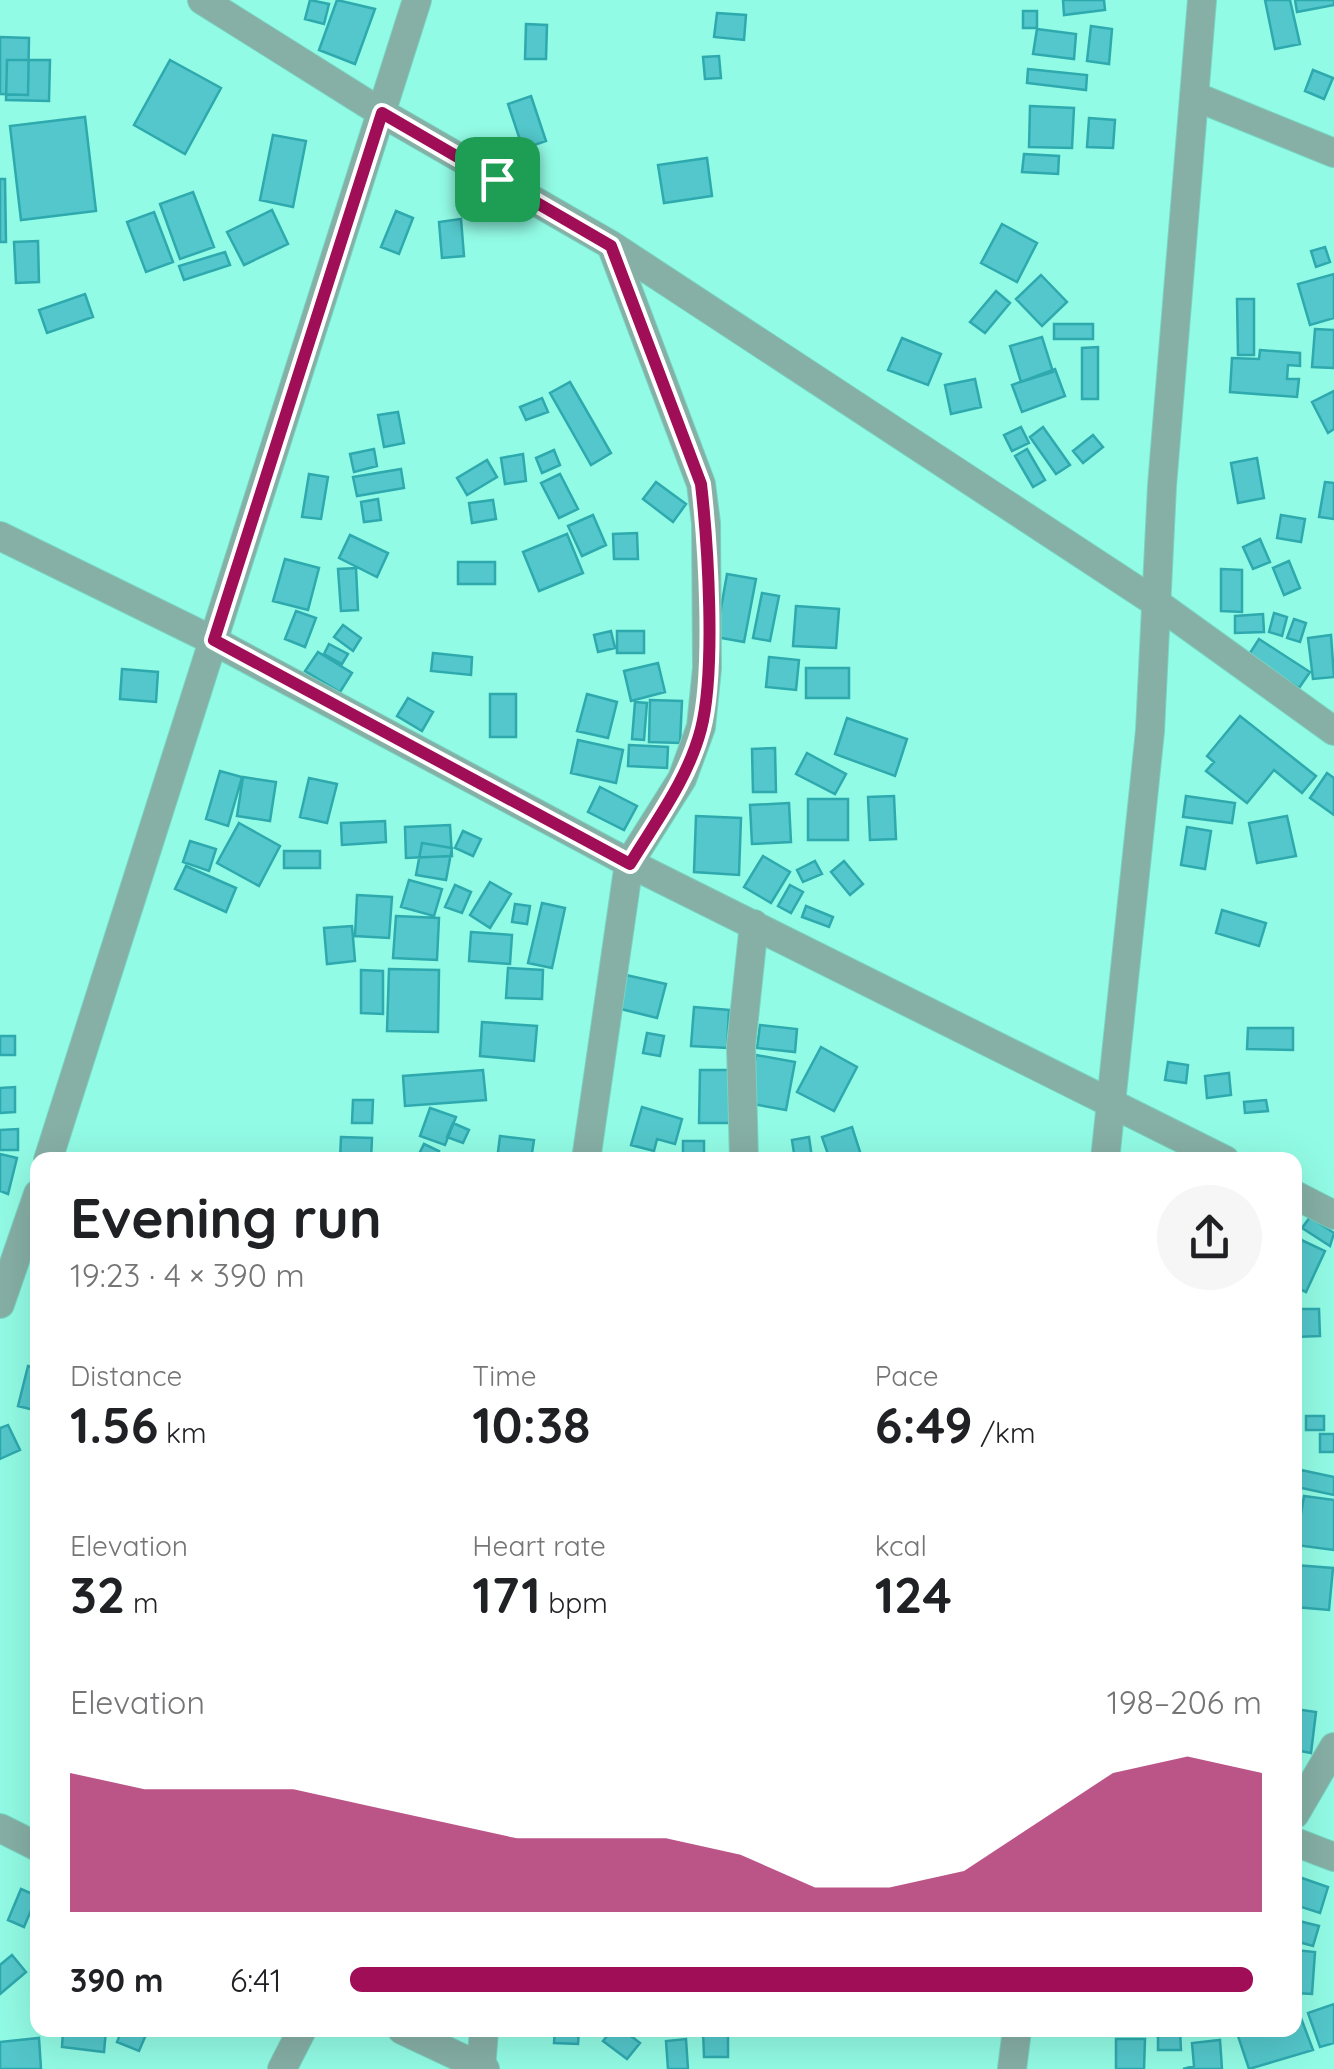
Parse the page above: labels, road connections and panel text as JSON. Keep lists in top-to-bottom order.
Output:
{
  "page": {
    "heading": ["Evening run", "19:23 · 4 × 390 m"],
    "stats": [
      ["Distance", "1.56 km"],
      ["Time", "10:38"],
      ["Pace", "6:49 /km"],
      ["Elevation", "32 m"],
      ["Heart rate", "171 bpm"],
      ["kcal", "124"]
    ],
    "chart": ["Elevation", "198–206 m"],
    "list": [
      {
        "name": "390 m",
        "note": "6:41"
      }
    ]
  }
}
